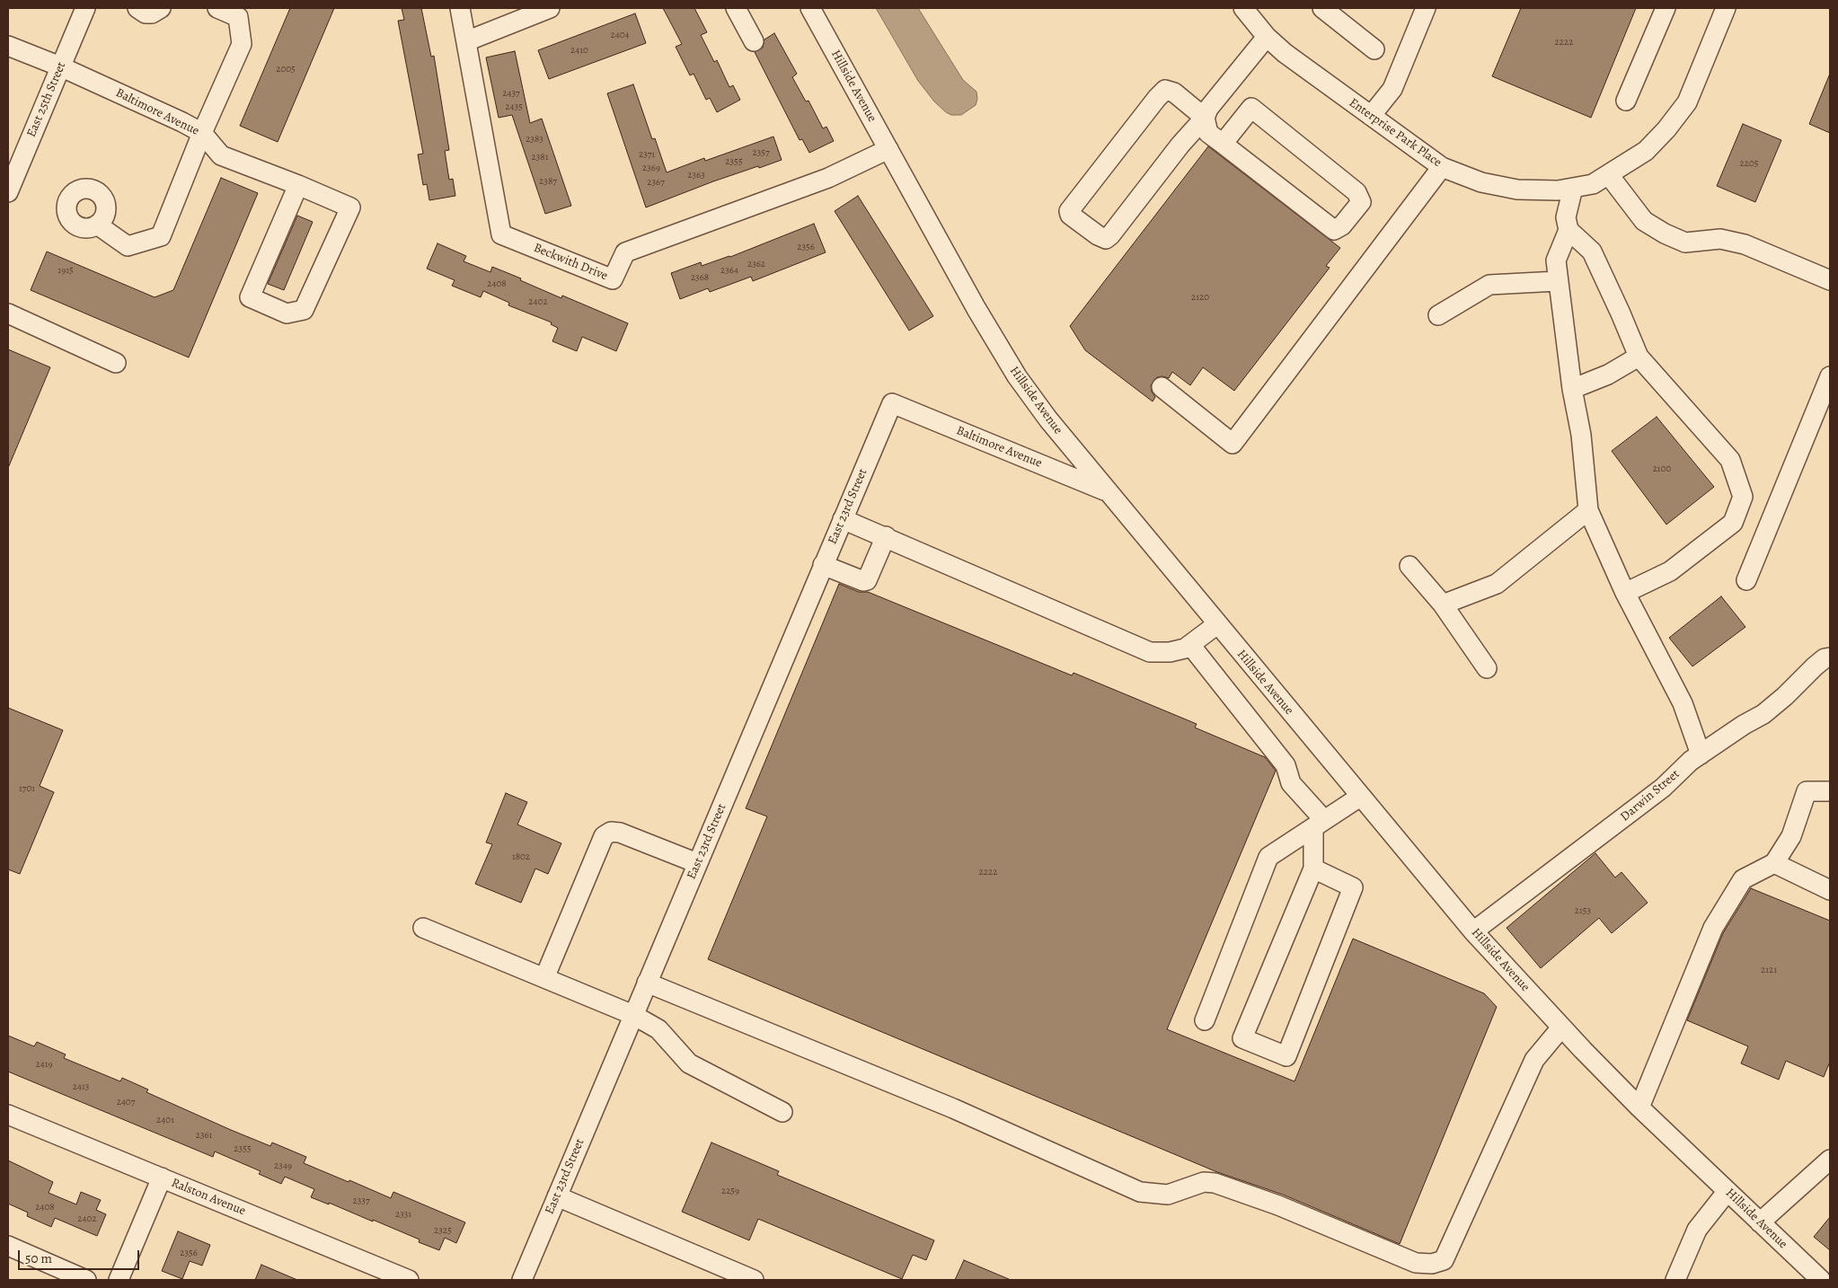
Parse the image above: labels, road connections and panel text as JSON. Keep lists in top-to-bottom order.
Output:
{
  "streets": {
    "street": [
      "Hillside Avenue",
      "East 25th Street",
      "Baltimore Avenue",
      "Enterprise Park Place",
      "Beckwith Drive",
      "East 23rd Street",
      "Darwin Street",
      "Ralston Avenue"
    ]
  },
  "crossings": [
    ["Hillside Avenue", "Baltimore Avenue"],
    ["Hillside Avenue", "Beckwith Drive"],
    ["Hillside Avenue", "Darwin Street"],
    ["East 25th Street", "Baltimore Avenue"],
    ["Baltimore Avenue", "East 23rd Street"]
  ],
  "house_numbers": [
    "2404",
    "2222",
    "2410",
    "2005",
    "2437",
    "2435",
    "2383",
    "2357",
    "2371",
    "2381",
    "2355",
    "2205",
    "2369",
    "2363",
    "2387",
    "2367",
    "2356",
    "2362",
    "1915",
    "2364",
    "2368",
    "2408",
    "2120",
    "2402",
    "2100",
    "1701",
    "1802",
    "2222",
    "2153",
    "2121",
    "2419",
    "2413",
    "2407",
    "2401",
    "2361",
    "2355",
    "2349",
    "2259",
    "2337",
    "2408",
    "2331",
    "2402",
    "2325",
    "2356"
  ],
  "scale_bar": "50 m"
}
